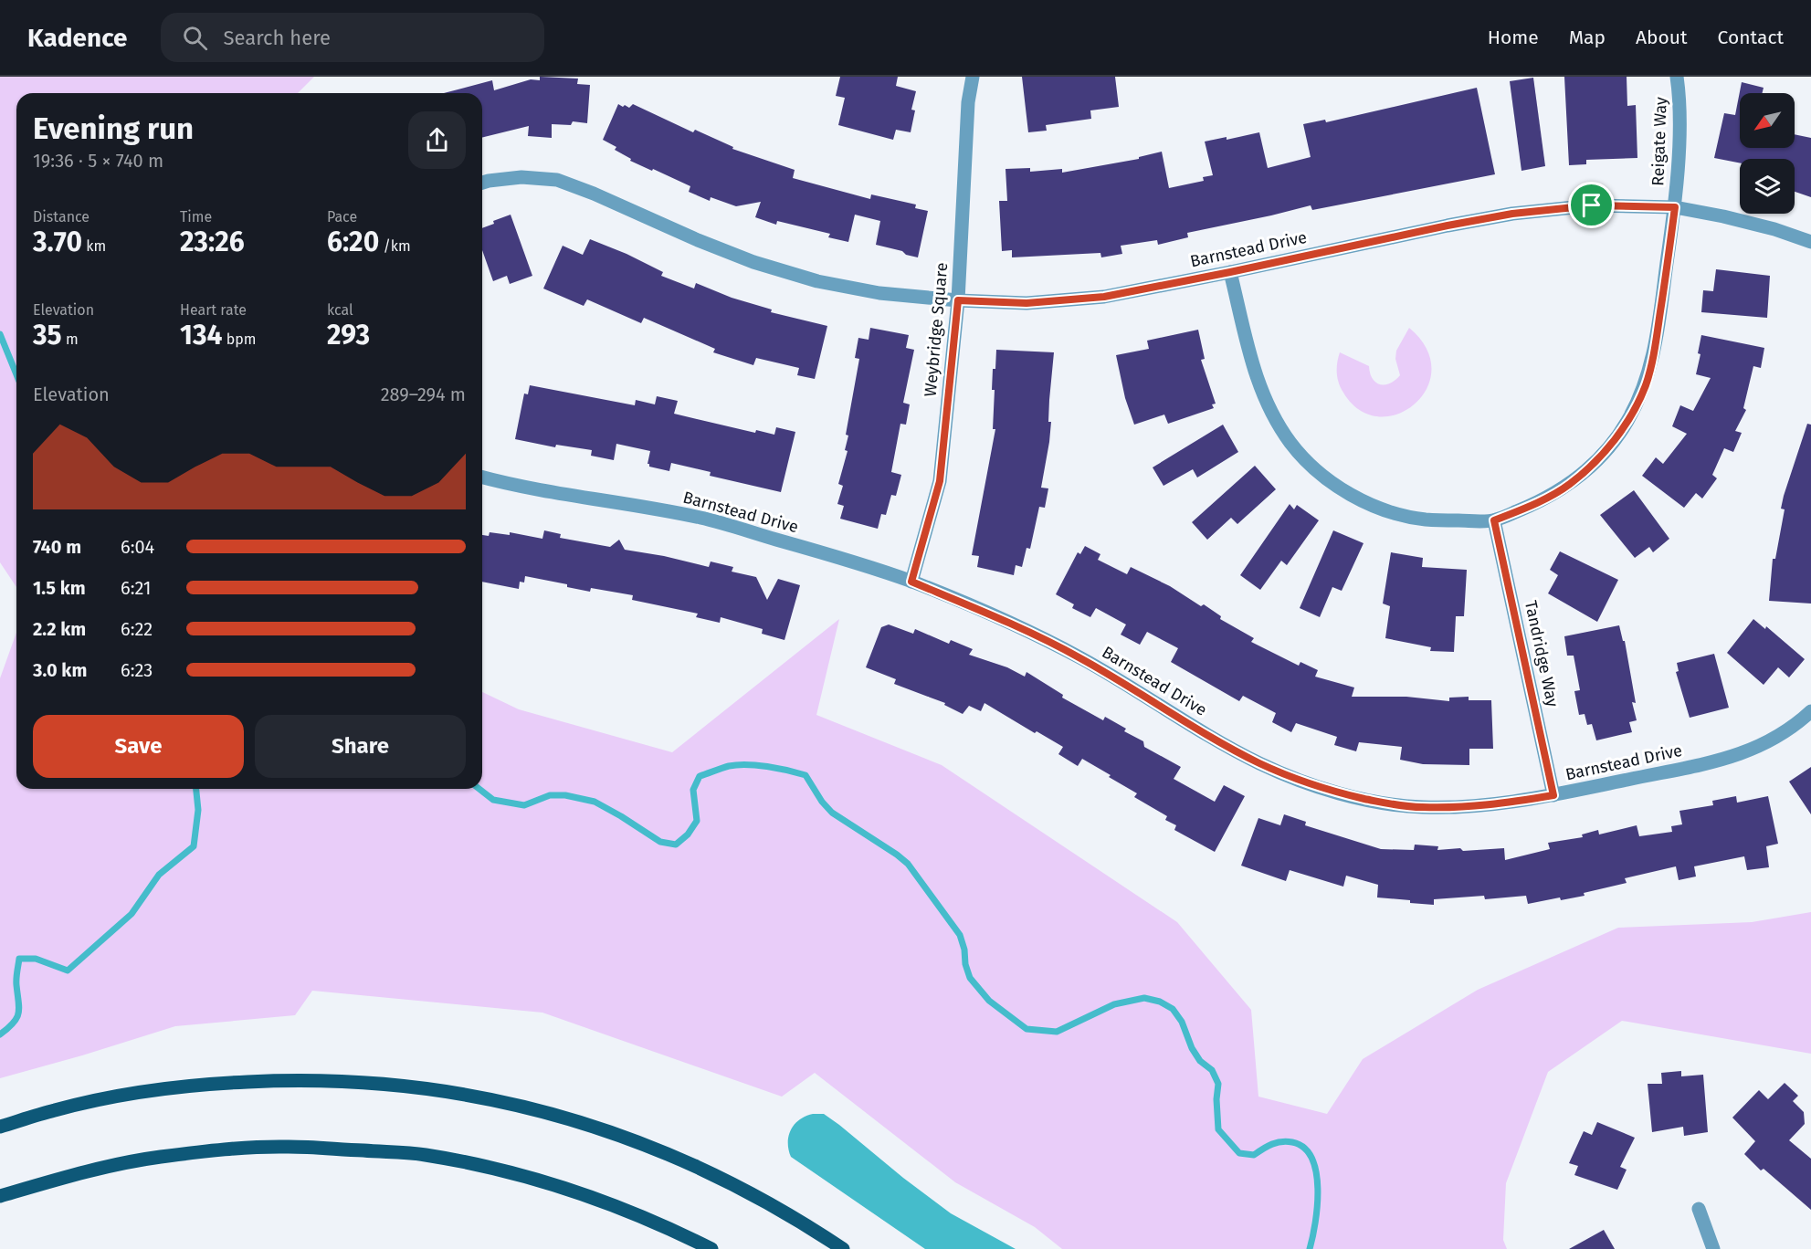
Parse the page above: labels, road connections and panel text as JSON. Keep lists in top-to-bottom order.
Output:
{
  "streets": {
    "street": [
      "Reigate Way",
      "Barnstead Drive",
      "Weybridge Square",
      "Tandridge Way"
    ]
  },
  "crossings": [
    ["Reigate Way", "Barnstead Drive"],
    ["Reigate Way", "Tandridge Way"],
    ["Barnstead Drive", "Weybridge Square"],
    ["Barnstead Drive", "Tandridge Way"]
  ],
  "north": "bottom left",
  "page": {
    "header": "Kadence",
    "search": "Search here",
    "nav": [
      "Home",
      "Map",
      "About",
      "Contact"
    ],
    "heading": ["Evening run", "19:36 · 5 × 740 m"],
    "stats": [
      ["Distance", "3.70 km"],
      ["Time", "23:26"],
      ["Pace", "6:20 /km"],
      ["Elevation", "35 m"],
      ["Heart rate", "134 bpm"],
      ["kcal", "293"]
    ],
    "chart": ["Elevation", "289–294 m"],
    "list": [
      {
        "name": "740 m",
        "note": "6:04"
      },
      {
        "name": "1.5 km",
        "note": "6:21"
      },
      {
        "name": "2.2 km",
        "note": "6:22"
      },
      {
        "name": "3.0 km",
        "note": "6:23"
      }
    ],
    "buttons": ["Save", "Share"]
  }
}
